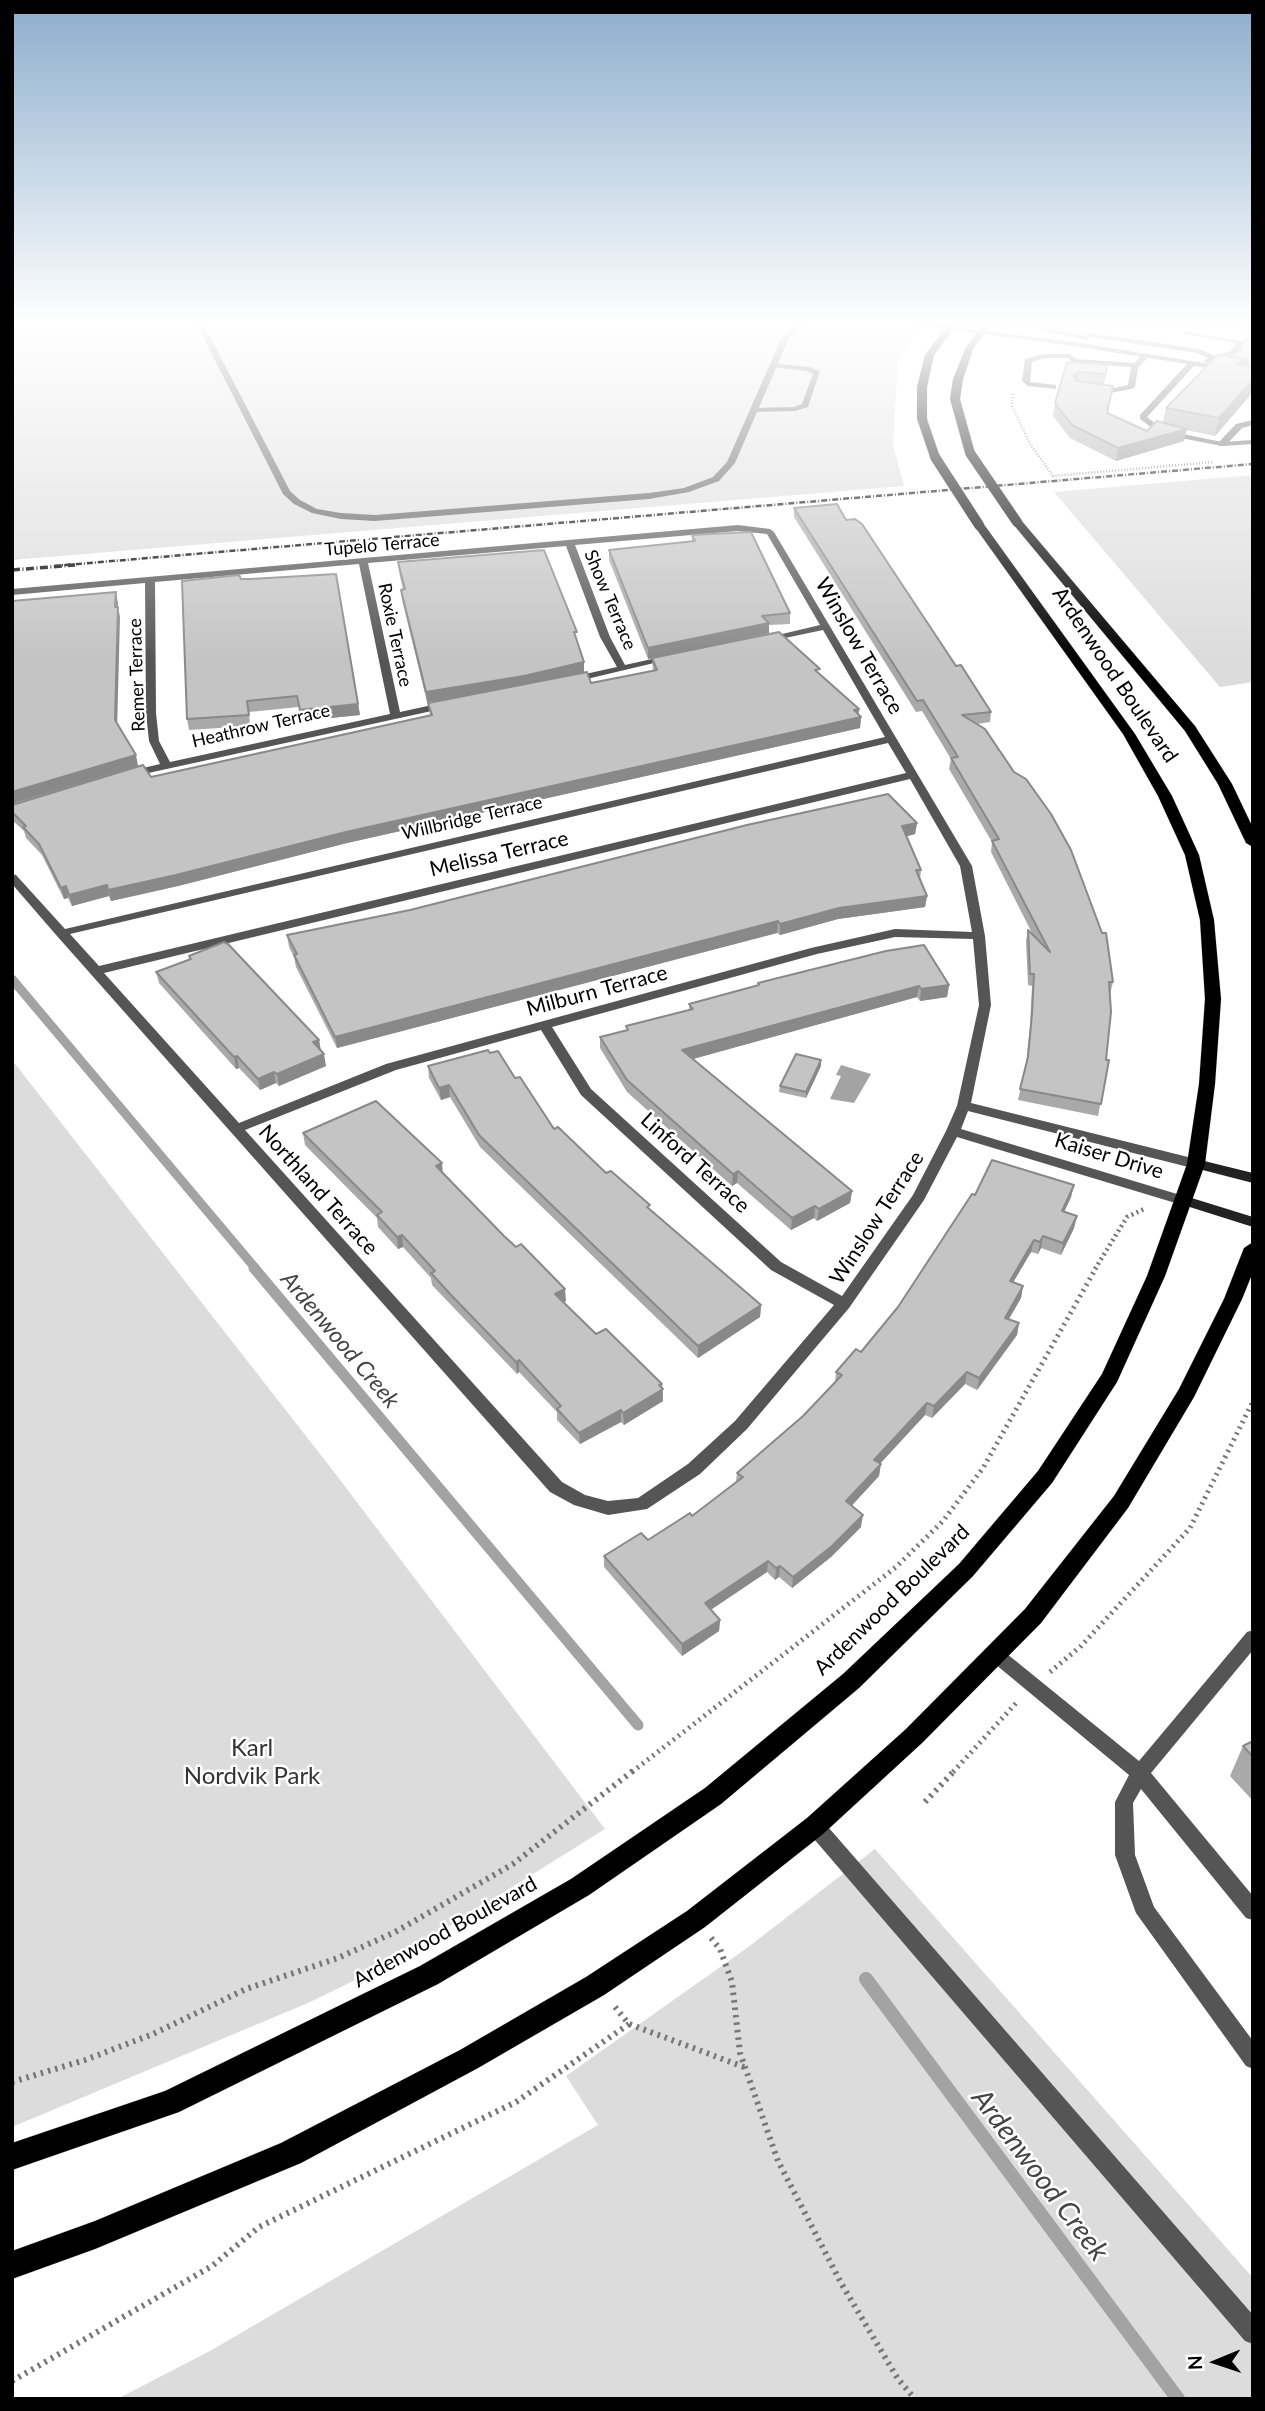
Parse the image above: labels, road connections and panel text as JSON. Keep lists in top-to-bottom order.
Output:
{
  "streets": {
    "main road": ["Ardenwood Boulevard"],
    "street": [
      "Tupelo Terrace",
      "Show Terrace",
      "Roxie Terrace",
      "Winslow Terrace",
      "Remer Terrace",
      "Heathrow Terrace",
      "Willbridge Terrace",
      "Melissa Terrace",
      "Milburn Terrace",
      "Kaiser Drive",
      "Linford Terrace",
      "Northland Terrace"
    ]
  },
  "crossings": [
    ["Tupelo Terrace", "Show Terrace"],
    ["Tupelo Terrace", "Roxie Terrace"],
    ["Tupelo Terrace", "Winslow Terrace"],
    ["Tupelo Terrace", "Remer Terrace"],
    ["Roxie Terrace", "Heathrow Terrace"],
    ["Winslow Terrace", "Willbridge Terrace"],
    ["Winslow Terrace", "Melissa Terrace"],
    ["Winslow Terrace", "Milburn Terrace"],
    ["Winslow Terrace", "Kaiser Drive"],
    ["Winslow Terrace", "Linford Terrace"],
    ["Winslow Terrace", "Northland Terrace"],
    ["Remer Terrace", "Heathrow Terrace"],
    ["Ardenwood Boulevard", "Kaiser Drive"],
    ["Willbridge Terrace", "Northland Terrace"],
    ["Melissa Terrace", "Northland Terrace"],
    ["Milburn Terrace", "Linford Terrace"],
    ["Milburn Terrace", "Northland Terrace"]
  ],
  "water": ["Ardenwood Creek"],
  "parks": ["Karl Nordvik Park"],
  "north": "left"
}
